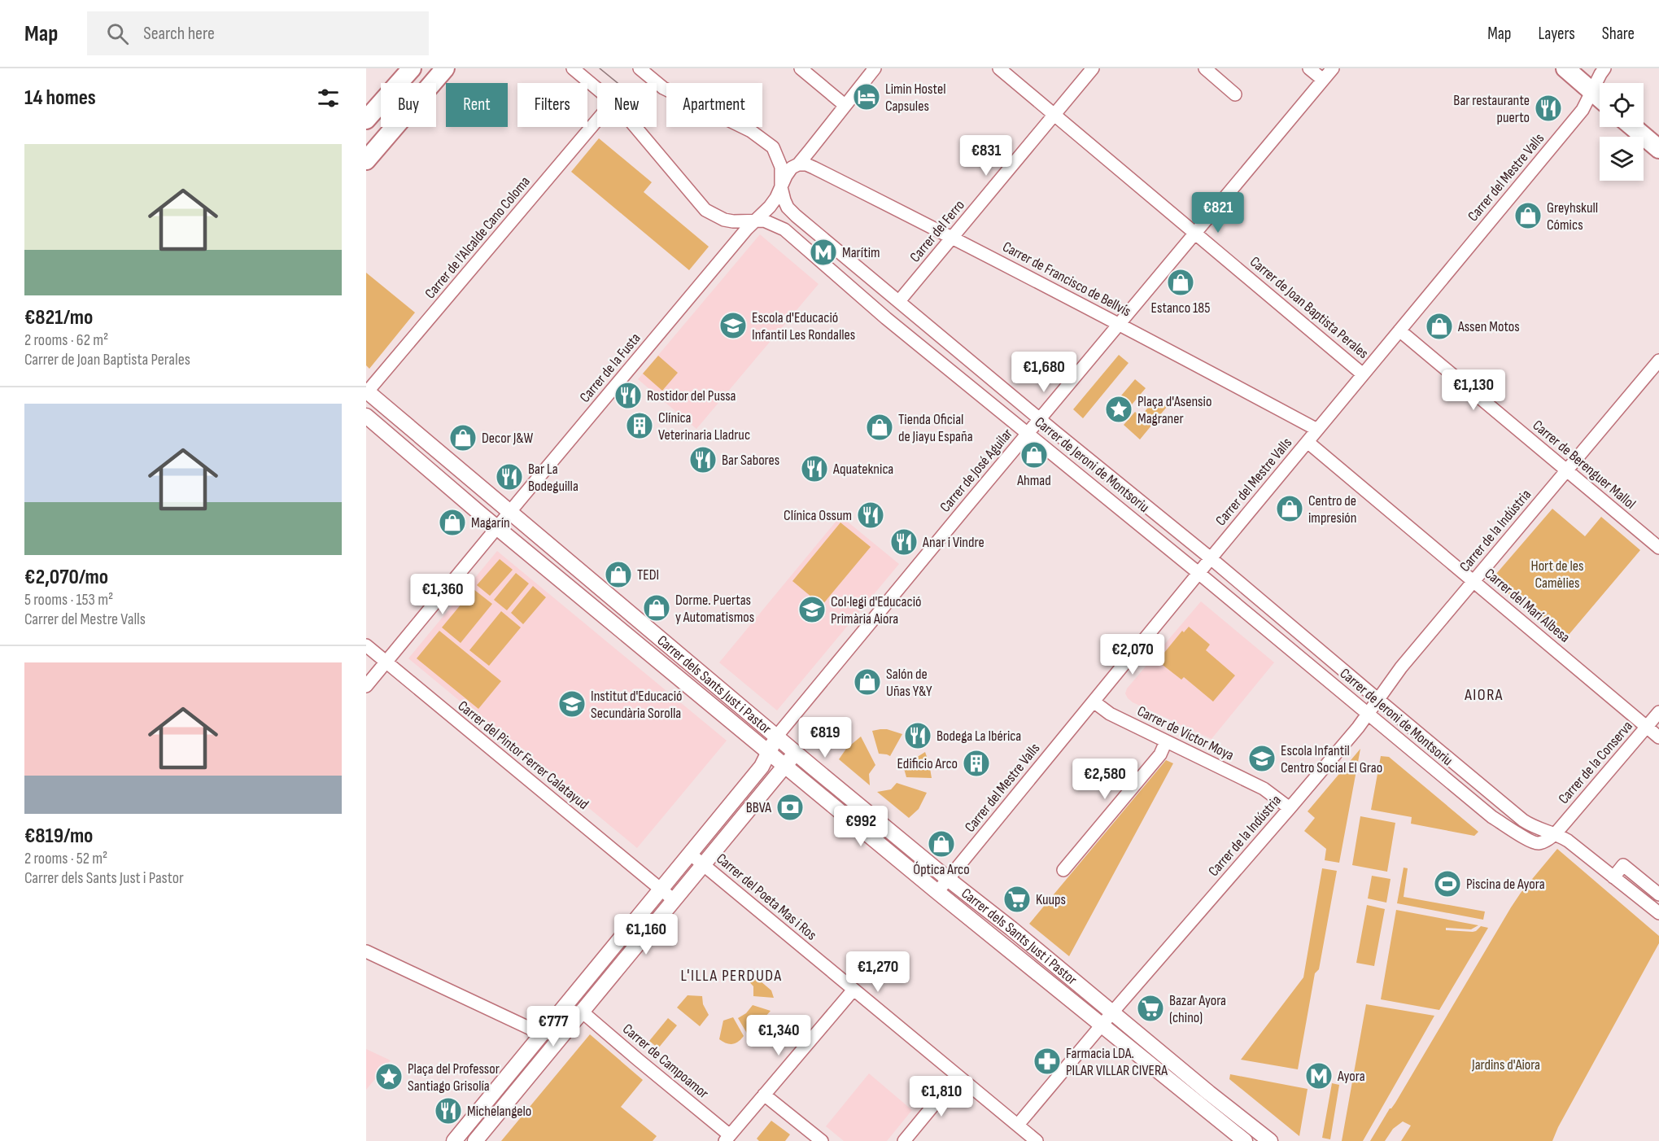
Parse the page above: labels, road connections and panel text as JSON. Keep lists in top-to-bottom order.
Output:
{
  "streets": {
    "street": [
      "Carrer del Mestre Valls",
      "Carrer del Ferro",
      "Carrer de l'Alcalde Cano Coloma",
      "Carrer de Francisco de Bellvís",
      "Carrer de Joan Baptista Perales",
      "Carrer de la Fusta",
      "Carrer de Jeroni de Montsoriu",
      "Carrer de Berenguer Mallol",
      "Carrer de José Aguilar",
      "Carrer de la Indústria",
      "Carrer del Marí Albesa",
      "Carrer dels Sants Just i Pastor",
      "Carrer de Víctor Moya",
      "Carrer del Pintor Ferrer Calatayud",
      "Carrer de la Conserva",
      "Carrer del Poeta Mas i Ros",
      "Carrer de Campoamor"
    ]
  },
  "crossings": [
    ["Carrer del Mestre Valls", "Carrer de Francisco de Bellvís"],
    ["Carrer del Mestre Valls", "Carrer de Joan Baptista Perales"],
    ["Carrer del Mestre Valls", "Carrer de Jeroni de Montsoriu"],
    ["Carrer del Mestre Valls", "Carrer de Berenguer Mallol"],
    ["Carrer del Mestre Valls", "Carrer del Marí Albesa"],
    ["Carrer del Mestre Valls", "Carrer dels Sants Just i Pastor"],
    ["Carrer del Mestre Valls", "Carrer de Víctor Moya"],
    ["Carrer del Ferro", "Carrer de Francisco de Bellvís"],
    ["Carrer del Ferro", "Carrer de Joan Baptista Perales"],
    ["Carrer del Ferro", "Carrer de Jeroni de Montsoriu"],
    ["Carrer de l'Alcalde Cano Coloma", "Carrer dels Sants Just i Pastor"],
    ["Carrer de Francisco de Bellvís", "Carrer de la Fusta"],
    ["Carrer de Francisco de Bellvís", "Carrer de José Aguilar"],
    ["Carrer de Joan Baptista Perales", "Carrer de José Aguilar"],
    ["Carrer de la Fusta", "Carrer de Jeroni de Montsoriu"],
    ["Carrer de la Fusta", "Carrer dels Sants Just i Pastor"],
    ["Carrer de la Fusta", "Carrer del Pintor Ferrer Calatayud"],
    ["Carrer de Jeroni de Montsoriu", "Carrer de José Aguilar"],
    ["Carrer de Jeroni de Montsoriu", "Carrer de la Indústria"],
    ["Carrer de Jeroni de Montsoriu", "Carrer de la Conserva"],
    ["Carrer de Berenguer Mallol", "Carrer de la Indústria"],
    ["Carrer de José Aguilar", "Carrer dels Sants Just i Pastor"],
    ["Carrer de la Indústria", "Carrer del Marí Albesa"],
    ["Carrer de la Indústria", "Carrer dels Sants Just i Pastor"],
    ["Carrer de la Indústria", "Carrer de Víctor Moya"],
    ["Carrer de la Indústria", "Carrer del Poeta Mas i Ros"],
    ["Carrer del Marí Albesa", "Carrer de la Conserva"]
  ],
  "districts": ["AIORA", "L'ILLA PERDUDA"],
  "parks": ["Hort de les Camèlies", "Jardins d'Aiora"],
  "places": {
    "hotel": ["Limin Hostel Capsules"],
    "restaurant": [
      "Bar restaurante puerto",
      "Rostidor del Pussa",
      "Bar Sabores",
      "Aquateknica",
      "Bar La Bodeguilla",
      "Clínica Ossum",
      "Anar i Vindre",
      "Bodega La Ibérica",
      "Michelangelo"
    ],
    "shop": [
      "Greyhskull Cómics",
      "Estanco 185",
      "Assen Motos",
      "Tienda Oficial de Jiayu España",
      "Decor J&W",
      "Ahmad",
      "Centro de impresión",
      "Magarín",
      "TEDI",
      "Dorme. Puertas y Automatismos",
      "Salón de Uñas Y&Y",
      "Óptica Arco"
    ],
    "metro station": ["Marítim", "Ayora"],
    "school or university": [
      "Escola d'Educació Infantil Les Rondalles",
      "Col·legi d'Educació Primària Aiora",
      "Institut d'Educació Secundària Sorolla",
      "Escola Infantil Centro Social El Grao"
    ],
    "place": ["Plaça d'Asensio Magraner", "Plaça del Professor Santiago Grisolía"],
    "building": ["Clínica Veterinaria Lladruc", "Edificio Arco"],
    "bank": ["BBVA"],
    "sports": ["Piscina de Ayora"],
    "supermarket": ["Kuups", "Bazar Ayora (chino)"],
    "pharmacy": ["Farmacia LDA. PILAR VILLAR CIVERA"]
  },
  "page": {
    "header": "Map",
    "search": "Search here",
    "nav": ["Map", "Layers", "Share"],
    "heading": "14 homes",
    "chip": [
      "Buy",
      "Rent",
      "Filters",
      "New",
      "Apartment"
    ],
    "list": [
      {
        "name": "€821/mo",
        "note": "2 rooms · 62 m² · Carrer de Joan Baptista Perales"
      },
      {
        "name": "€2,070/mo",
        "note": "5 rooms · 153 m² · Carrer del Mestre Valls"
      },
      {
        "name": "€819/mo",
        "note": "2 rooms · 52 m² · Carrer dels Sants Just i Pastor"
      }
    ],
    "price": [
      "€831",
      "€821",
      "€1,680",
      "€1,130",
      "€1,360",
      "€2,070",
      "€819",
      "€2,580",
      "€992",
      "€1,160",
      "€1,270",
      "€777",
      "€1,340",
      "€1,810"
    ]
  }
}
